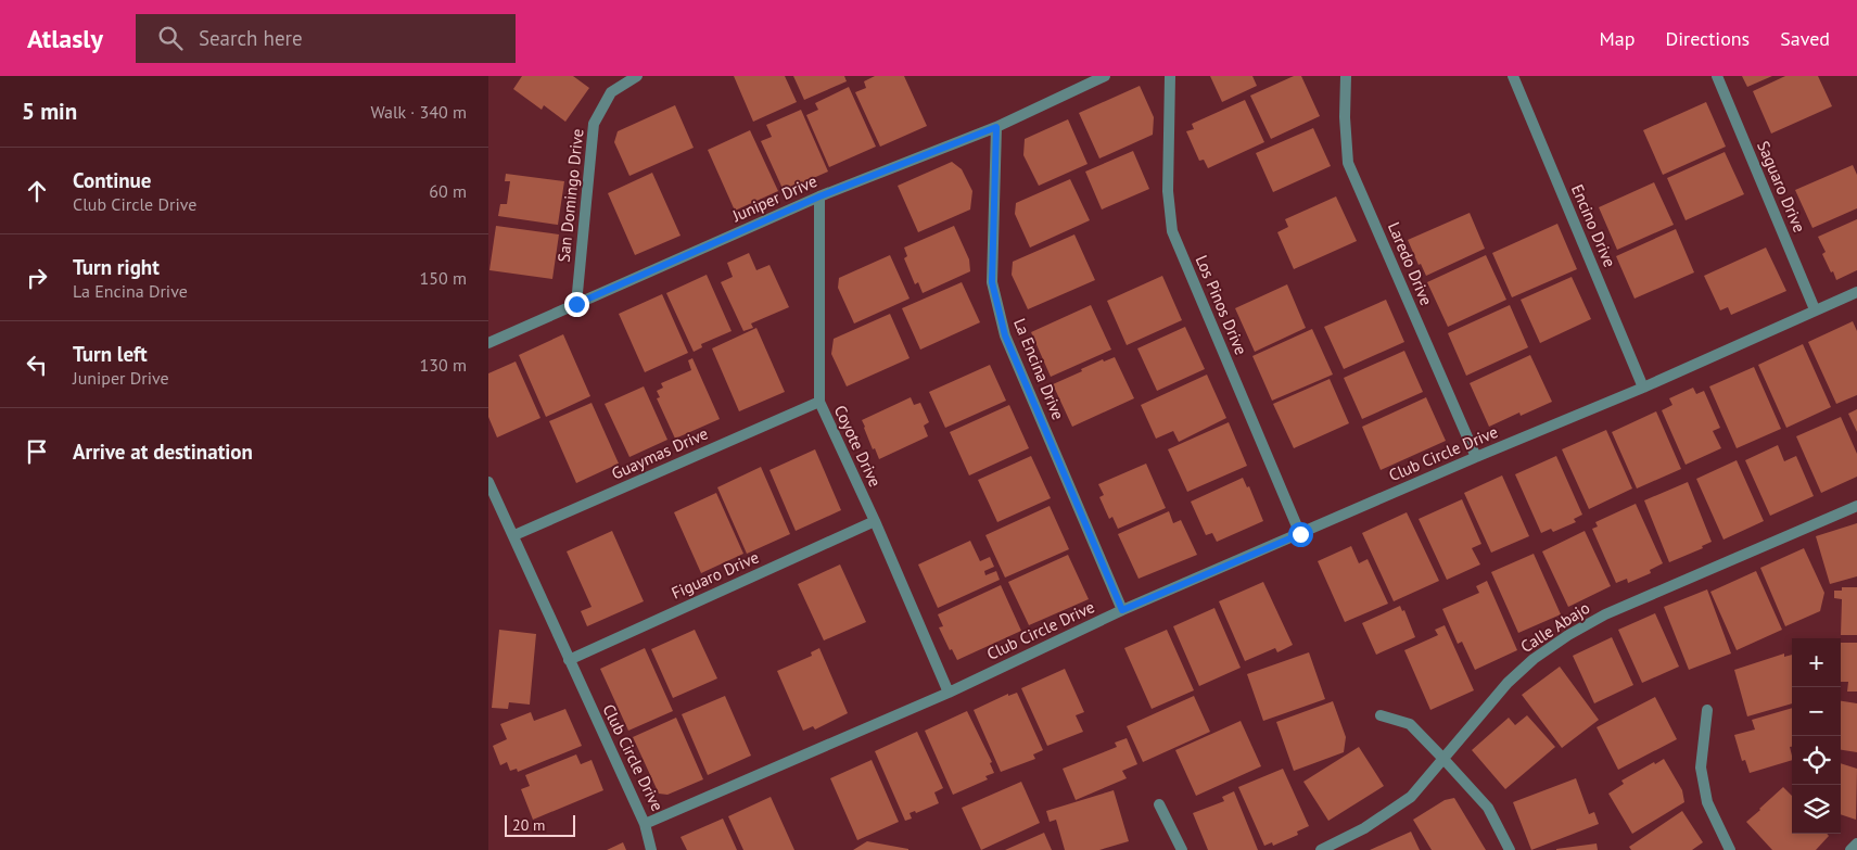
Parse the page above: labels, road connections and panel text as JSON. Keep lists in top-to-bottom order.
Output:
{
  "streets": {
    "street": [
      "Saguaro Drive",
      "San Domingo Drive",
      "Juniper Drive",
      "Encino Drive",
      "Laredo Drive",
      "Los Pinos Drive",
      "La Encina Drive",
      "Coyote Drive",
      "Guaymas Drive",
      "Club Circle Drive",
      "Figuaro Drive",
      "Calle Abajo"
    ]
  },
  "crossings": [
    ["Saguaro Drive", "Club Circle Drive"],
    ["San Domingo Drive", "Juniper Drive"],
    ["Juniper Drive", "La Encina Drive"],
    ["Juniper Drive", "Coyote Drive"],
    ["Encino Drive", "Club Circle Drive"],
    ["Laredo Drive", "Club Circle Drive"],
    ["Los Pinos Drive", "Club Circle Drive"],
    ["La Encina Drive", "Club Circle Drive"],
    ["Coyote Drive", "Guaymas Drive"],
    ["Coyote Drive", "Club Circle Drive"],
    ["Coyote Drive", "Figuaro Drive"],
    ["Guaymas Drive", "Club Circle Drive"],
    ["Club Circle Drive", "Figuaro Drive"]
  ],
  "scale_bar": "20 m",
  "page": {
    "header": "Atlasly",
    "search": "Search here",
    "nav": ["Map", "Directions", "Saved"],
    "heading": ["5 min", "Walk · 340 m"],
    "list": [
      ["Continue", "Club Circle Drive", "60 m"],
      ["Turn right", "La Encina Drive", "150 m"],
      ["Turn left", "Juniper Drive", "130 m"],
      "Arrive at destination"
    ],
    "map_buttons": ["+", "−"],
    "scale": "20 m"
  }
}
